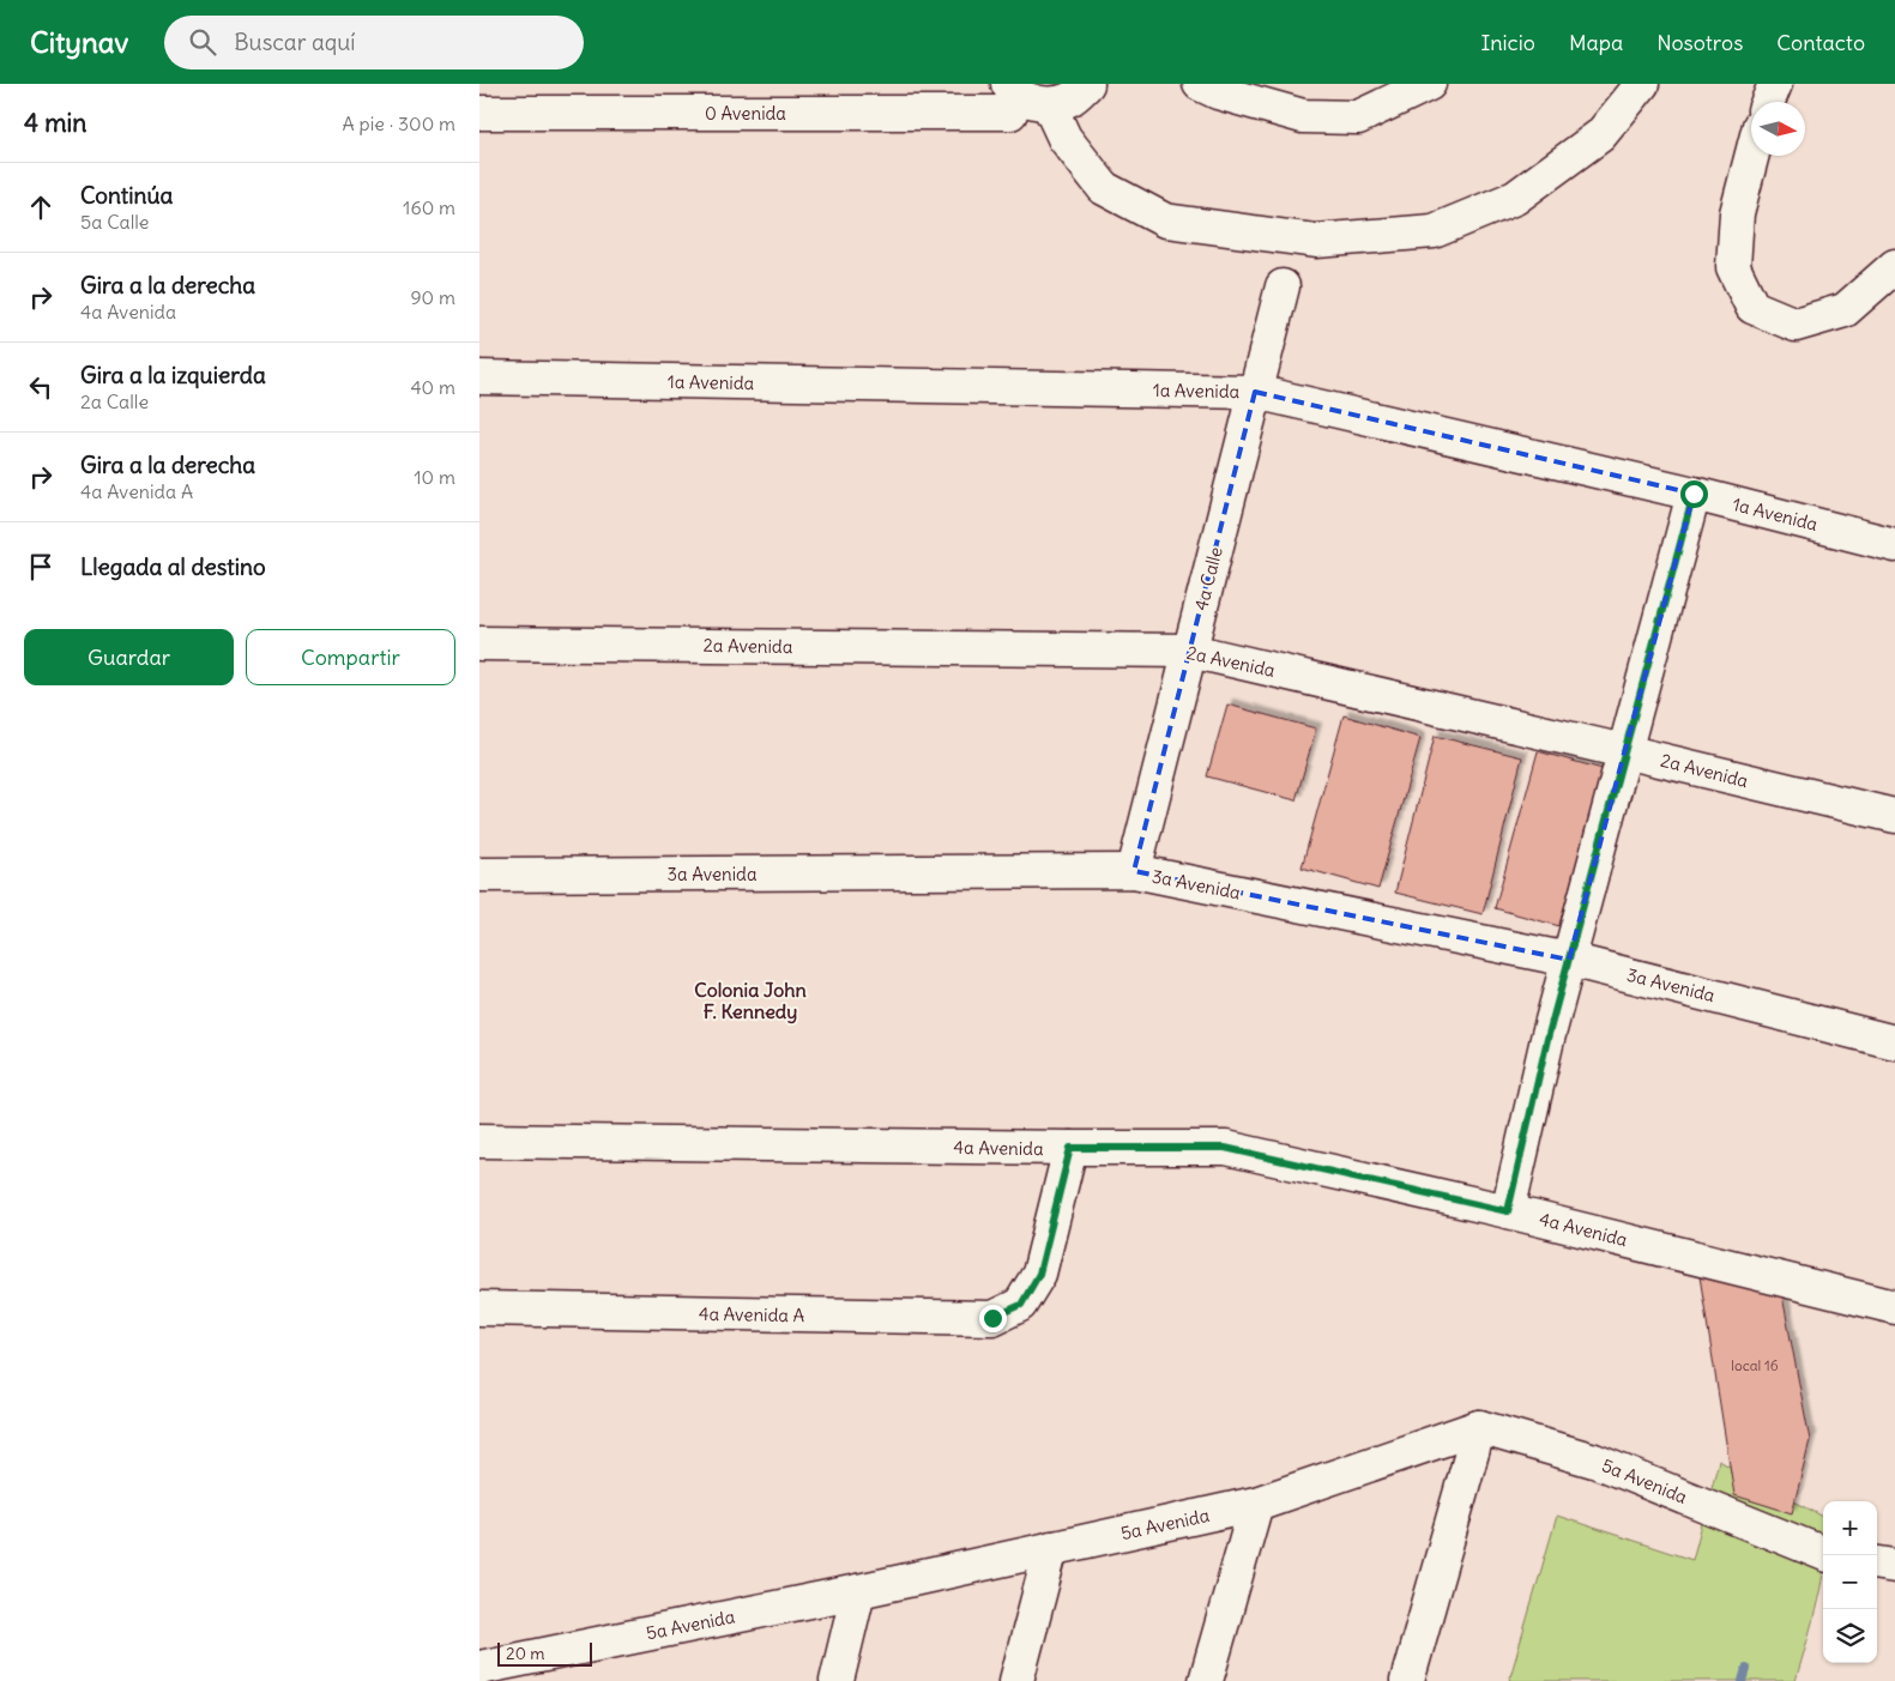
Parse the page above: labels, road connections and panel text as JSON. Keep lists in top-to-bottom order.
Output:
{
  "streets": {
    "street": [
      "0 Avenida",
      "1a Avenida",
      "4a Calle",
      "2a Avenida",
      "3a Avenida",
      "4a Avenida",
      "4a Avenida A",
      "5a Avenida"
    ]
  },
  "crossings": [
    ["1a Avenida", "4a Calle"],
    ["4a Calle", "2a Avenida"],
    ["4a Calle", "3a Avenida"],
    ["4a Avenida", "4a Avenida A"]
  ],
  "districts": ["Colonia John F. Kennedy"],
  "house_numbers": ["local 16"],
  "scale_bar": "20 m",
  "north": "right",
  "page": {
    "header": "Citynav",
    "search": "Buscar aquí",
    "nav": [
      "Inicio",
      "Mapa",
      "Nosotros",
      "Contacto"
    ],
    "heading": ["4 min", "A pie · 300 m"],
    "list": [
      ["Continúa", "5a Calle", "160 m"],
      ["Gira a la derecha", "4a Avenida", "90 m"],
      ["Gira a la izquierda", "2a Calle", "40 m"],
      ["Gira a la derecha", "4a Avenida A", "10 m"],
      "Llegada al destino"
    ],
    "buttons": ["Guardar", "Compartir"],
    "map_buttons": ["+", "−"],
    "scale": "20 m"
  }
}
